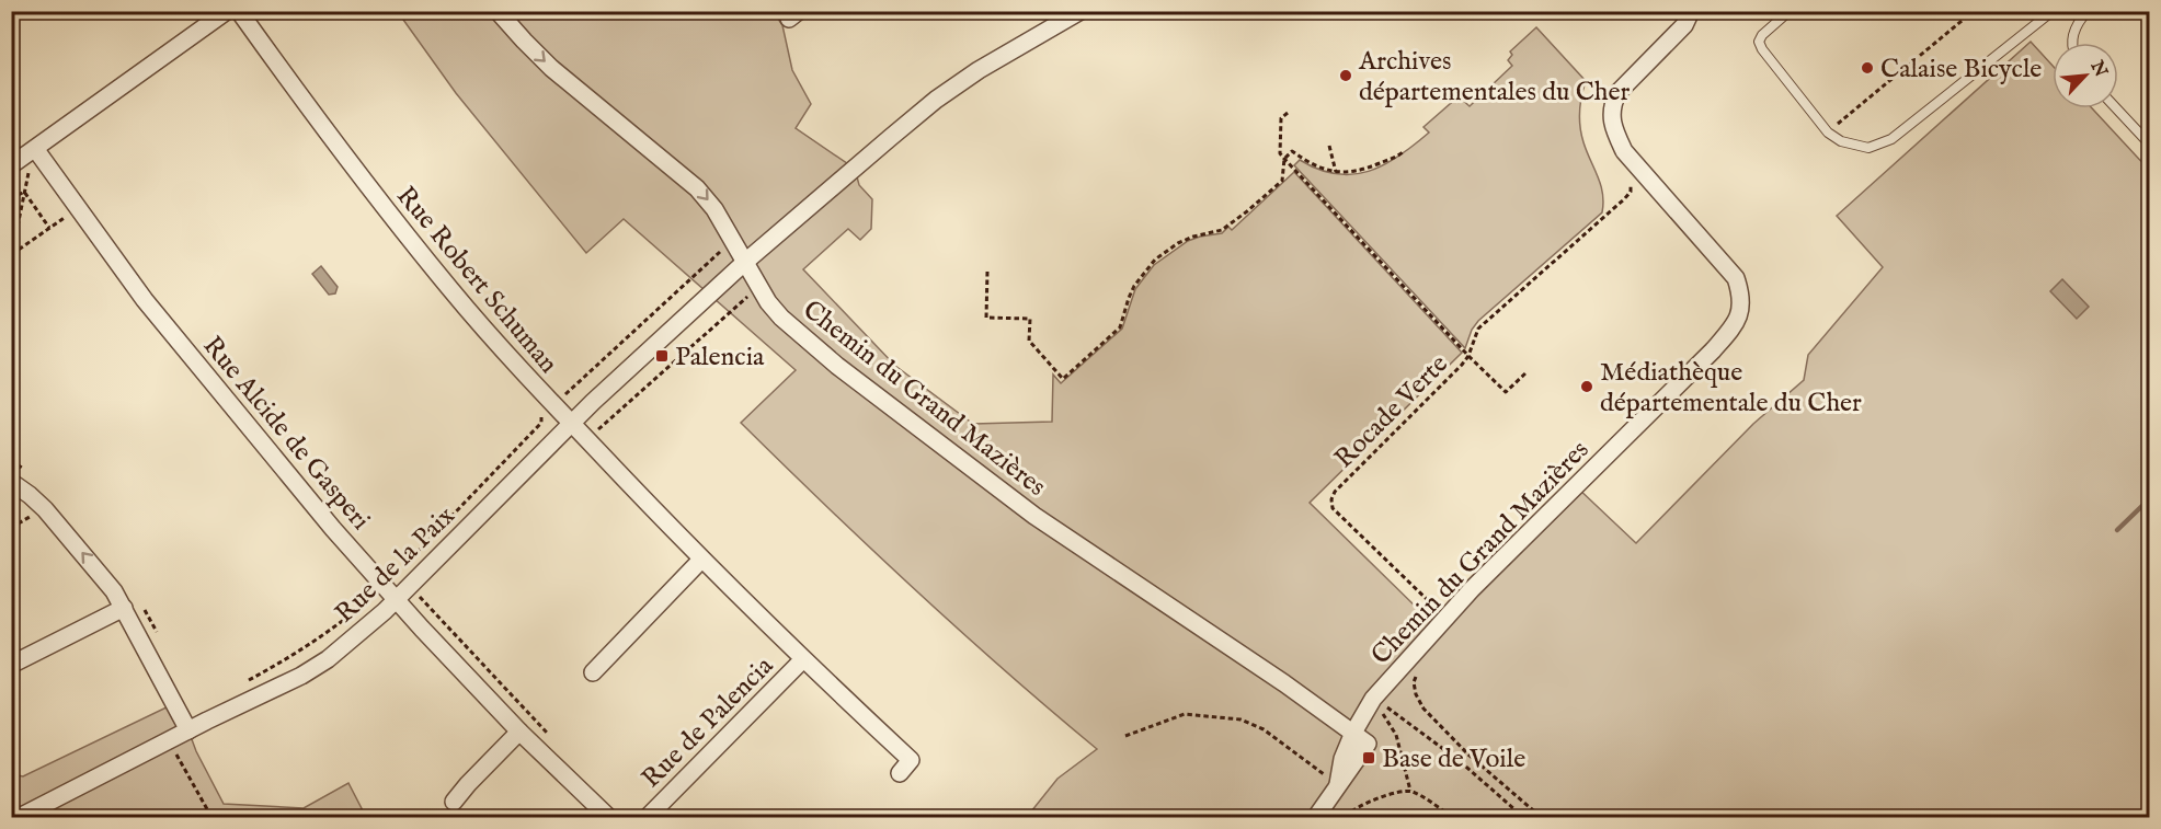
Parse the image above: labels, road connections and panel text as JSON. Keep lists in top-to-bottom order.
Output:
{
  "streets": {
    "street": [
      "Rue Robert Schuman",
      "Chemin du Grand Mazières",
      "Rue Alcide de Gasperi",
      "Rue de la Paix",
      "Rue de Palencia"
    ],
    "path": ["Rocade Verte"]
  },
  "crossings": [
    ["Rue Robert Schuman", "Rue de la Paix"],
    ["Rue Robert Schuman", "Rue de Palencia"],
    ["Chemin du Grand Mazières", "Rocade Verte"],
    ["Chemin du Grand Mazières", "Rue de la Paix"],
    ["Rue Alcide de Gasperi", "Rue de la Paix"]
  ],
  "places": {
    "other": ["Calaise Bicycle", "Archives départementales du Cher", "Médiathèque départementale du Cher"],
    "transit": ["Palencia", "Base de Voile"]
  },
  "north": "top right"
}
